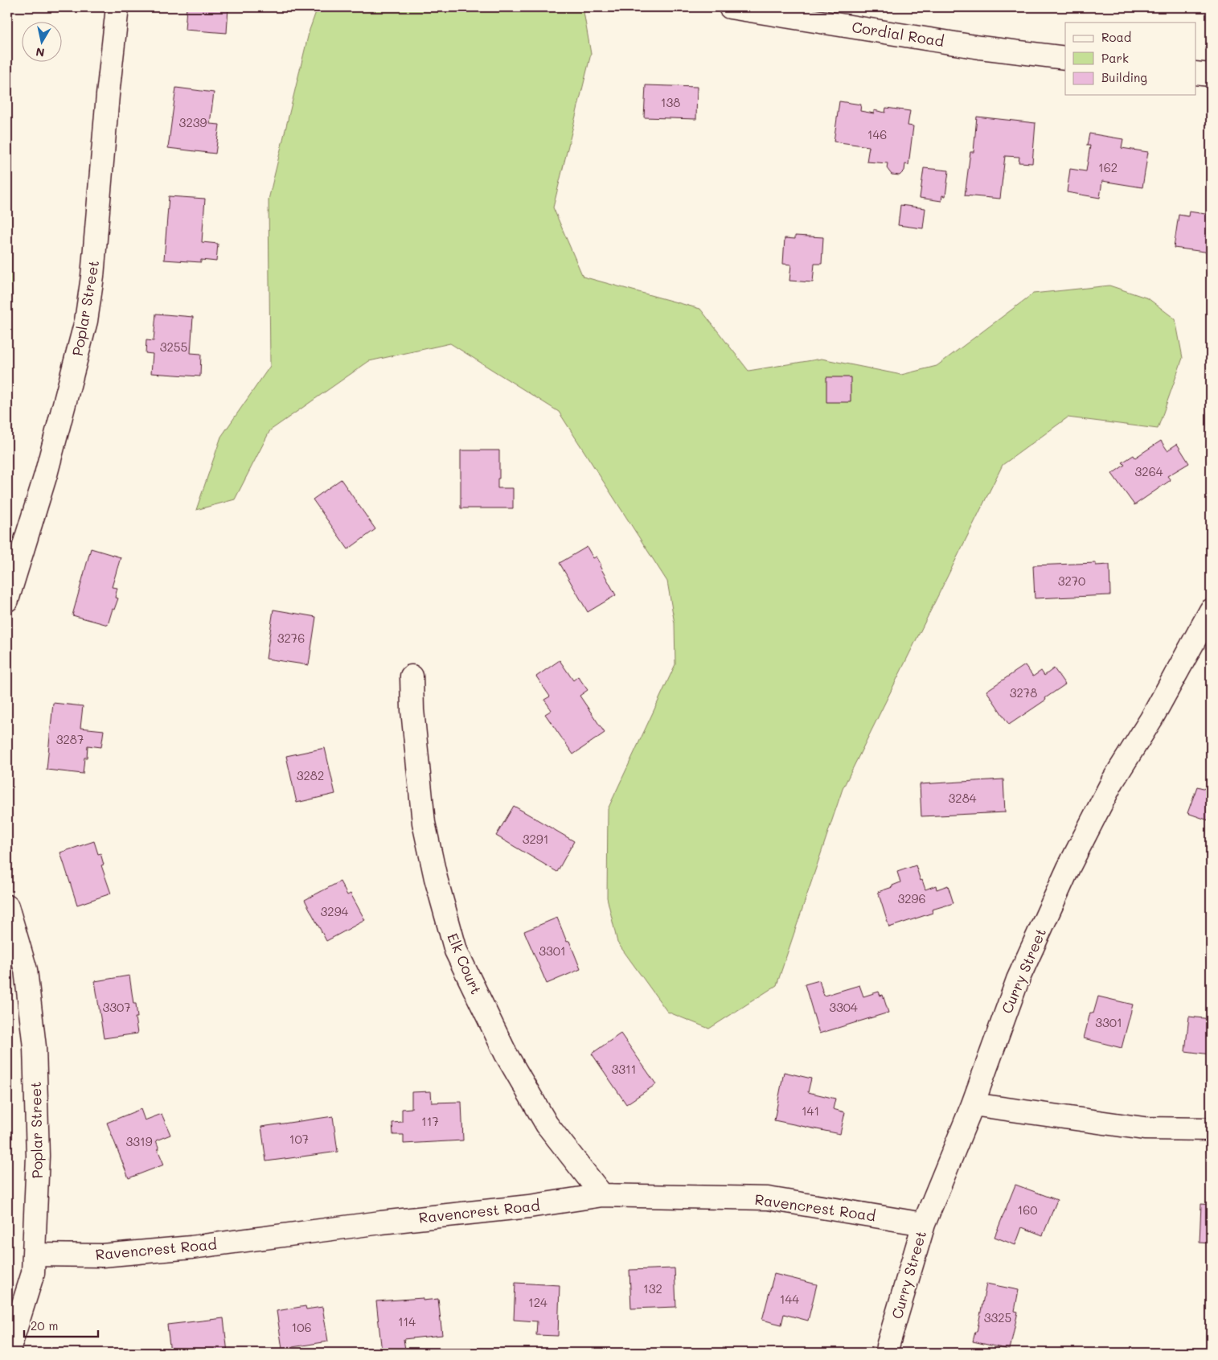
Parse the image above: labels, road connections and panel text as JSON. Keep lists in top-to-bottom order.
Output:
{
  "streets": {
    "street": [
      "Cordial Road",
      "Poplar Street",
      "Elk Court",
      "Curry Street",
      "Ravencrest Road"
    ]
  },
  "crossings": [
    ["Poplar Street", "Ravencrest Road"],
    ["Elk Court", "Ravencrest Road"],
    ["Curry Street", "Ravencrest Road"]
  ],
  "house_numbers": [
    "138",
    "3239",
    "146",
    "162",
    "3255",
    "3264",
    "3270",
    "3276",
    "3278",
    "3287",
    "3282",
    "3284",
    "3291",
    "3296",
    "3294",
    "3301",
    "3307",
    "3304",
    "3301",
    "3311",
    "141",
    "117",
    "107",
    "3319",
    "160",
    "132",
    "144",
    "124",
    "3325",
    "114",
    "106"
  ],
  "legend": ["Road", "Park", "Building"],
  "scale_bar": "20 m",
  "north": "bottom"
}
